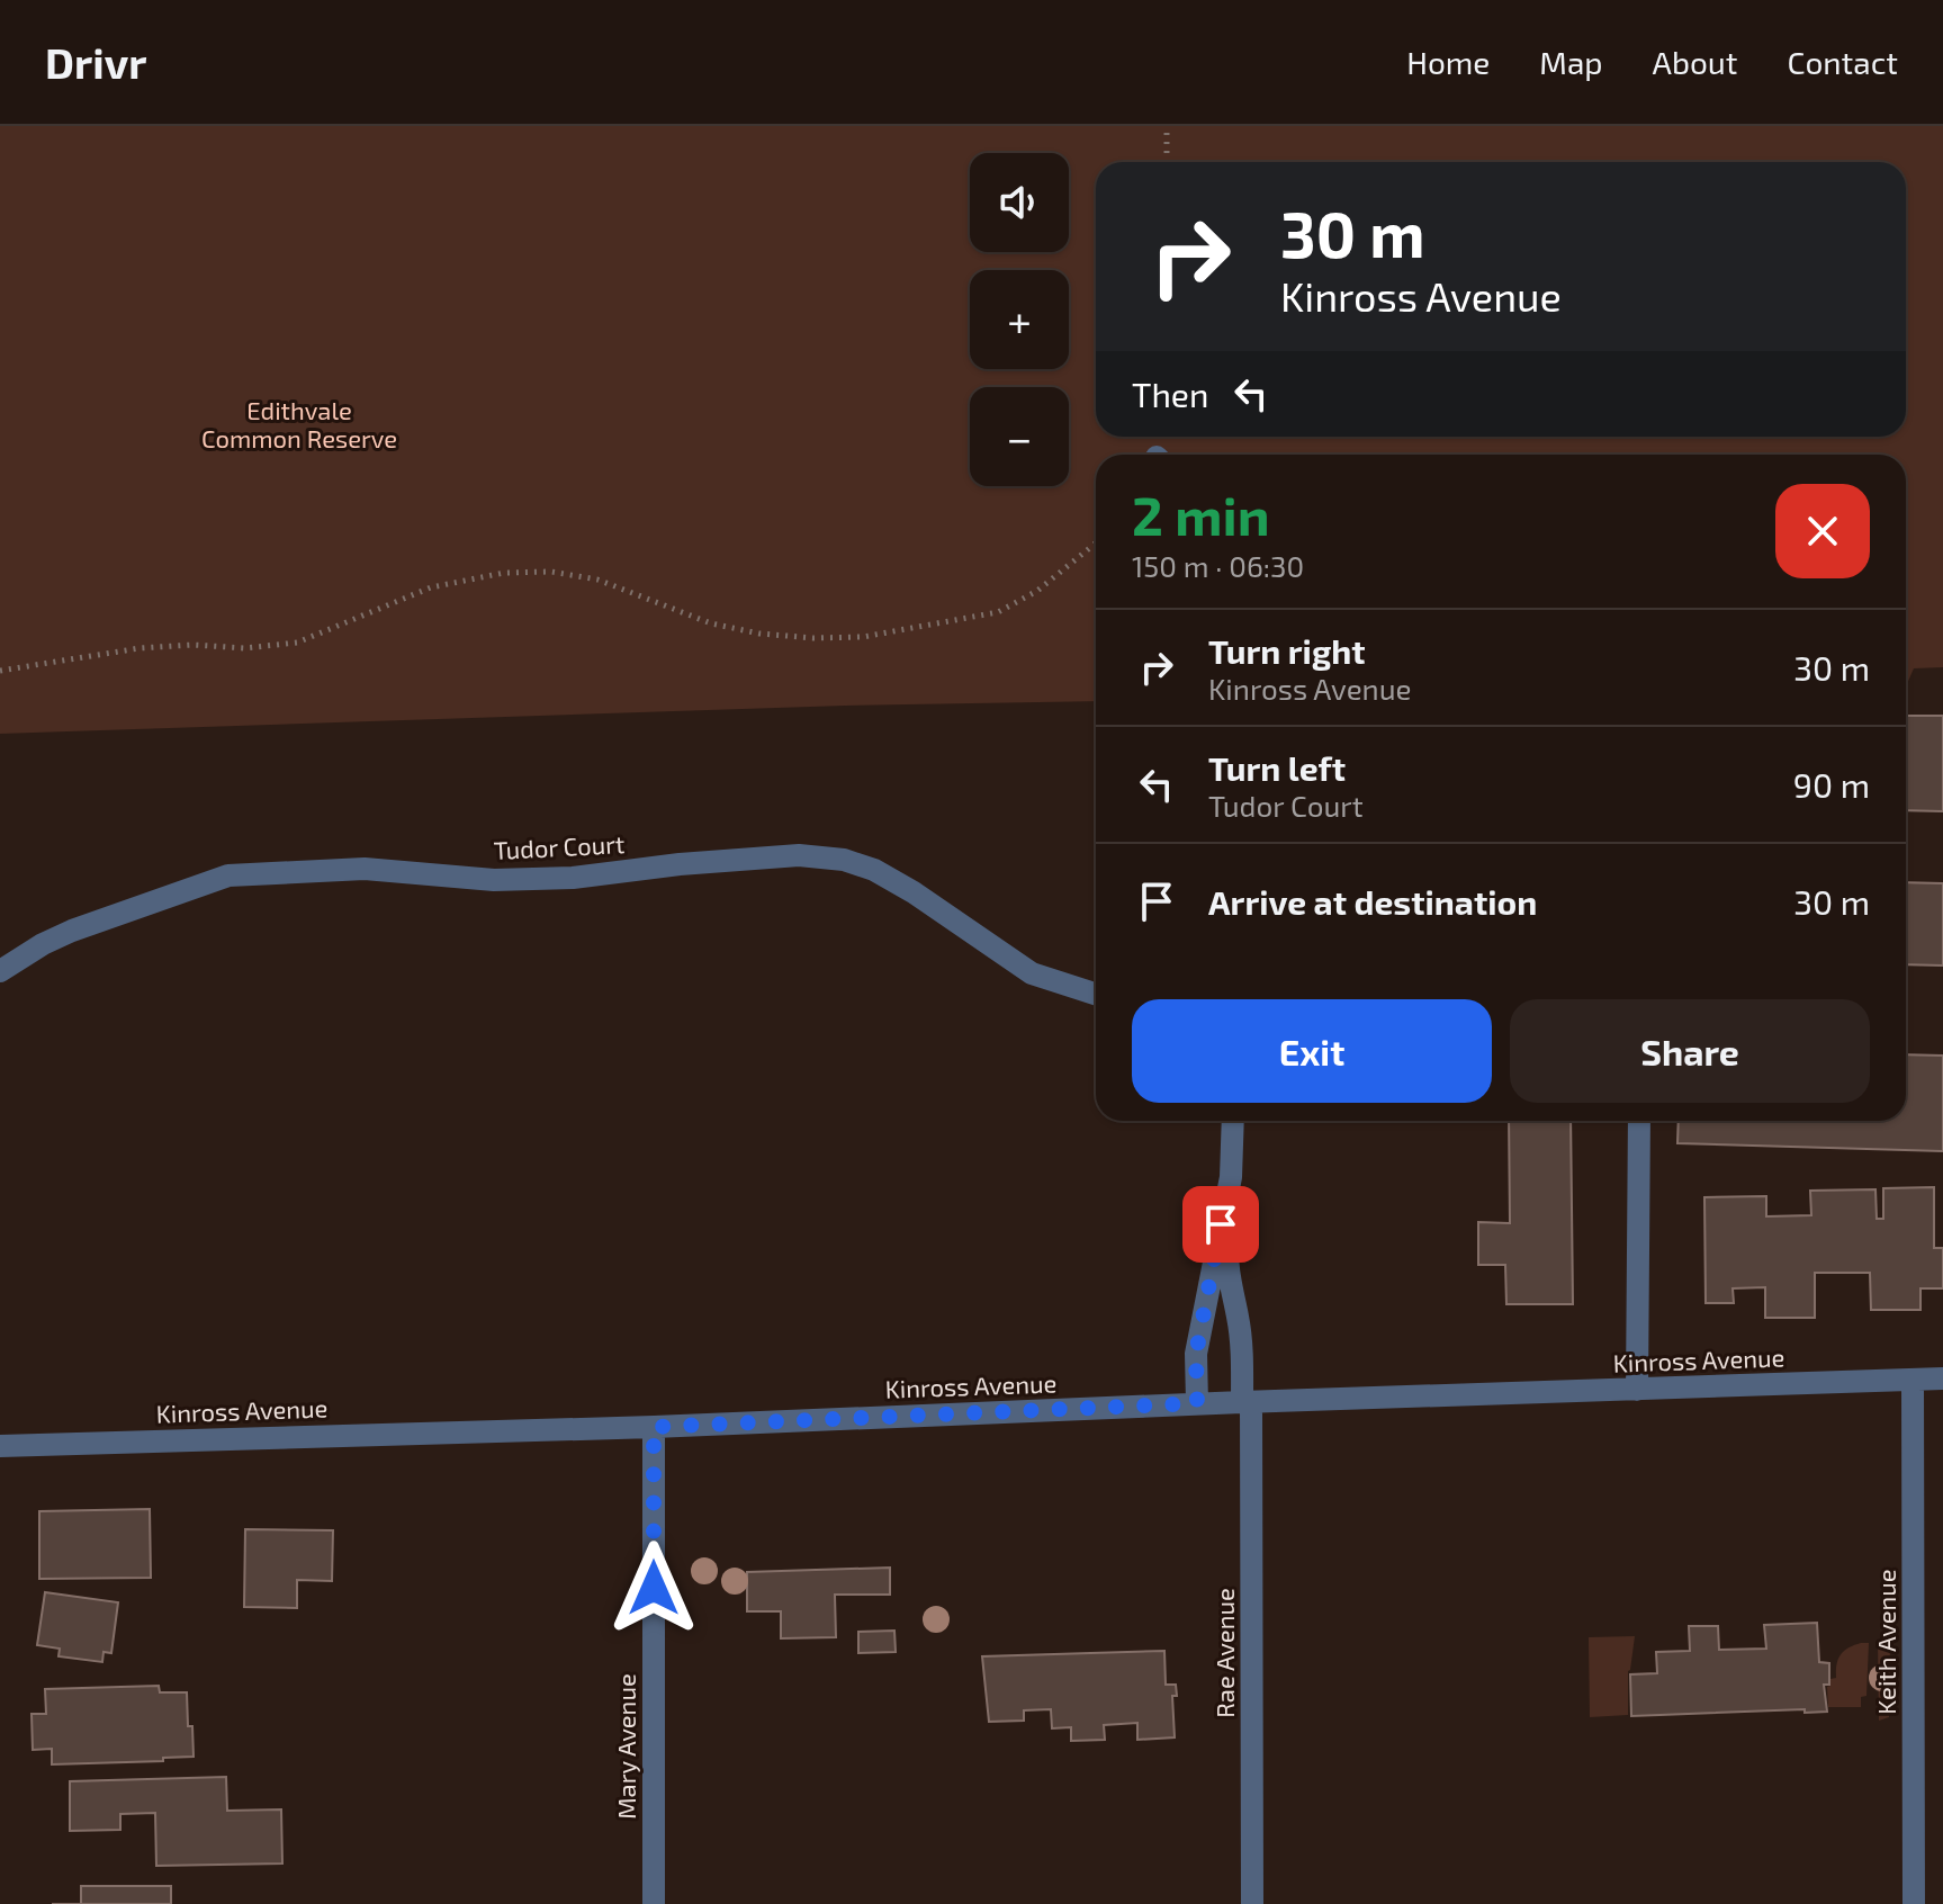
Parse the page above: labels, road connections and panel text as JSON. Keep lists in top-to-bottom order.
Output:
{
  "streets": {
    "street": [
      "Tudor Court",
      "Kinross Avenue",
      "Keith Avenue",
      "Rae Avenue",
      "Mary Avenue"
    ]
  },
  "crossings": [
    ["Kinross Avenue", "Keith Avenue"],
    ["Kinross Avenue", "Rae Avenue"],
    ["Kinross Avenue", "Mary Avenue"]
  ],
  "parks": ["Edithvale Common Reserve"],
  "page": {
    "header": "Drivr",
    "nav": [
      "Home",
      "Map",
      "About",
      "Contact"
    ],
    "map_buttons": ["+", "−"],
    "turn": ["30 m", "Kinross Avenue"],
    "then": "Then",
    "heading": ["2 min", "150 m · 06:30"],
    "list": [
      {
        "name": "Turn right",
        "note": "Kinross Avenue",
        "value": "30 m"
      },
      {
        "name": "Turn left",
        "note": "Tudor Court",
        "value": "90 m"
      },
      {
        "name": "Arrive at destination",
        "value": "30 m"
      }
    ],
    "buttons": ["Exit", "Share"]
  }
}
